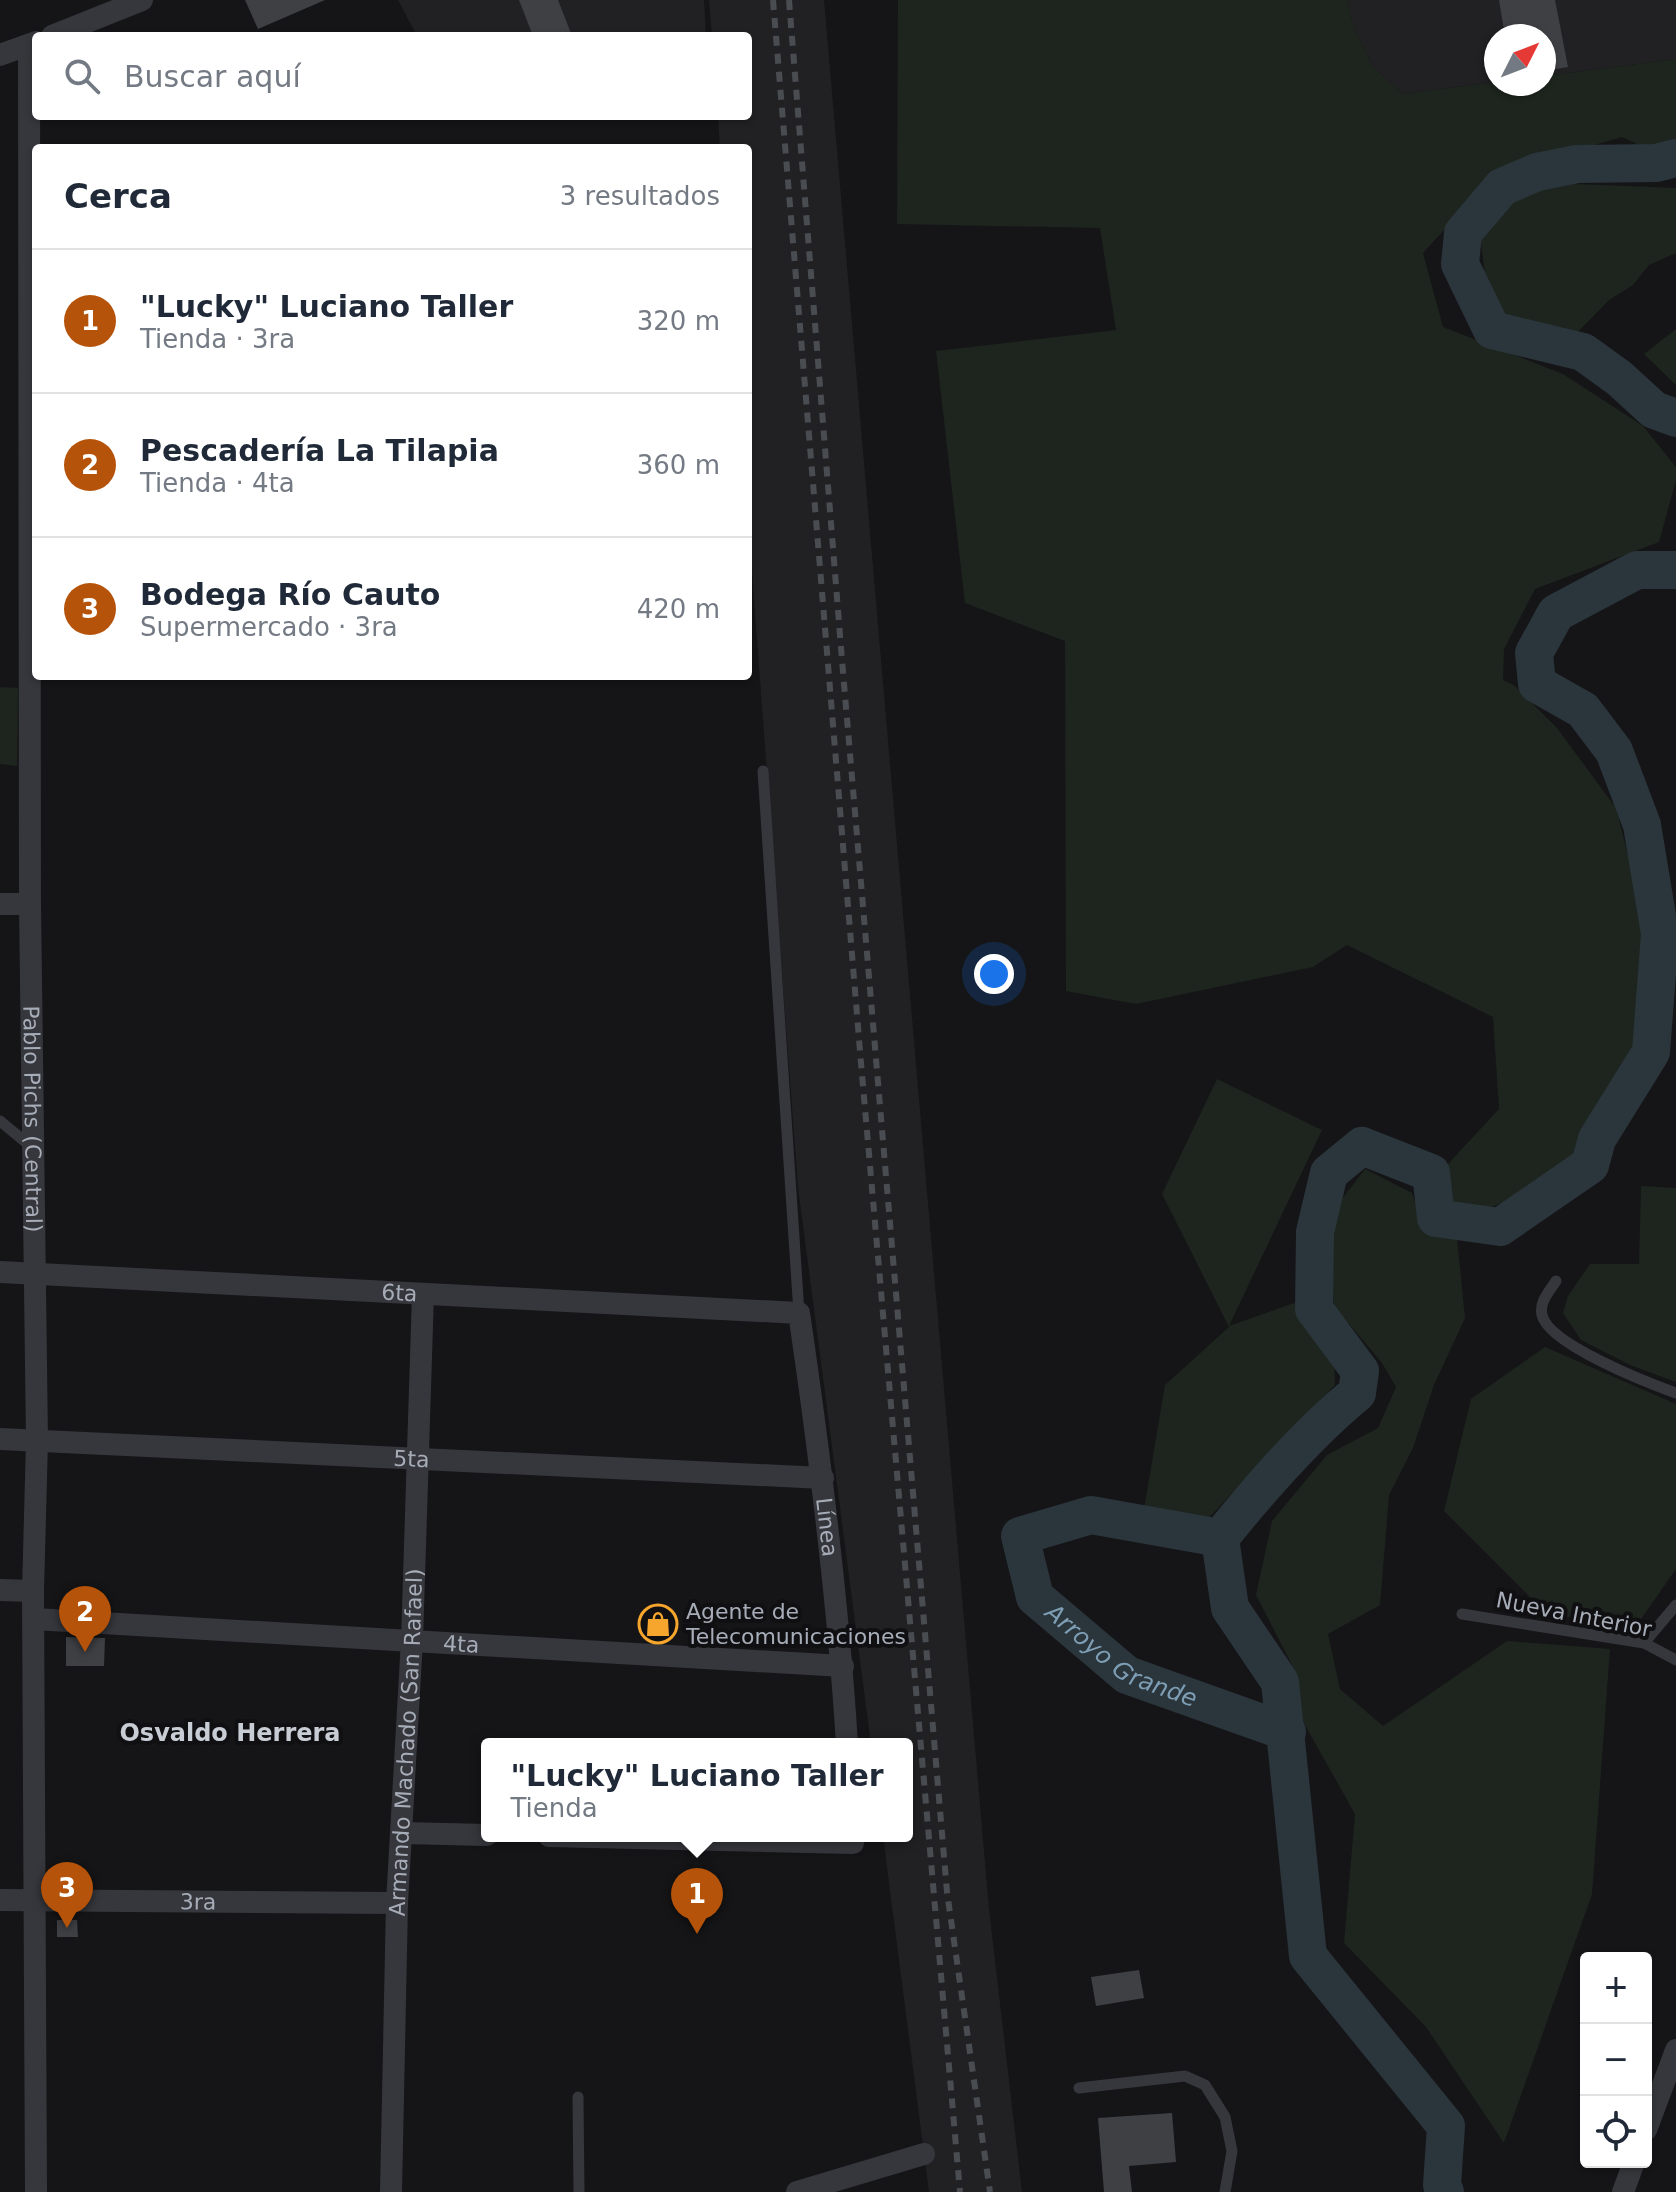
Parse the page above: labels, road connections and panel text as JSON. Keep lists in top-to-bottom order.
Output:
{
  "streets": {
    "street": [
      "Pablo Pichs (Central)",
      "6ta",
      "5ta",
      "Línea",
      "4ta",
      "Armando Machado (San Rafael)",
      "3ra"
    ],
    "lane": ["Nueva Interior"]
  },
  "crossings": [
    ["Pablo Pichs (Central)", "6ta"],
    ["Pablo Pichs (Central)", "5ta"],
    ["Pablo Pichs (Central)", "4ta"],
    ["Pablo Pichs (Central)", "3ra"],
    ["6ta", "Línea"],
    ["6ta", "Armando Machado (San Rafael)"],
    ["5ta", "Línea"],
    ["5ta", "Armando Machado (San Rafael)"],
    ["Línea", "4ta"],
    ["4ta", "Armando Machado (San Rafael)"],
    ["Armando Machado (San Rafael)", "3ra"]
  ],
  "districts": ["Osvaldo Herrera"],
  "water": ["Arroyo Grande"],
  "places": {
    "shop": ["Agente de Telecomunicaciones"]
  },
  "north": "top right",
  "page": {
    "search": "Buscar aquí",
    "heading": ["Cerca", "3 resultados"],
    "list": [
      {
        "mark": "1",
        "name": "\"Lucky\" Luciano Taller",
        "note": "Tienda · 3ra",
        "value": "320 m"
      },
      {
        "mark": "2",
        "name": "Pescadería La Tilapia",
        "note": "Tienda · 4ta",
        "value": "360 m"
      },
      {
        "mark": "3",
        "name": "Bodega Río Cauto",
        "note": "Supermercado · 3ra",
        "value": "420 m"
      }
    ],
    "pins": ["2", "3", "1"],
    "popup": ["\"Lucky\" Luciano Taller", "Tienda"],
    "map_buttons": ["+", "−"]
  }
}
